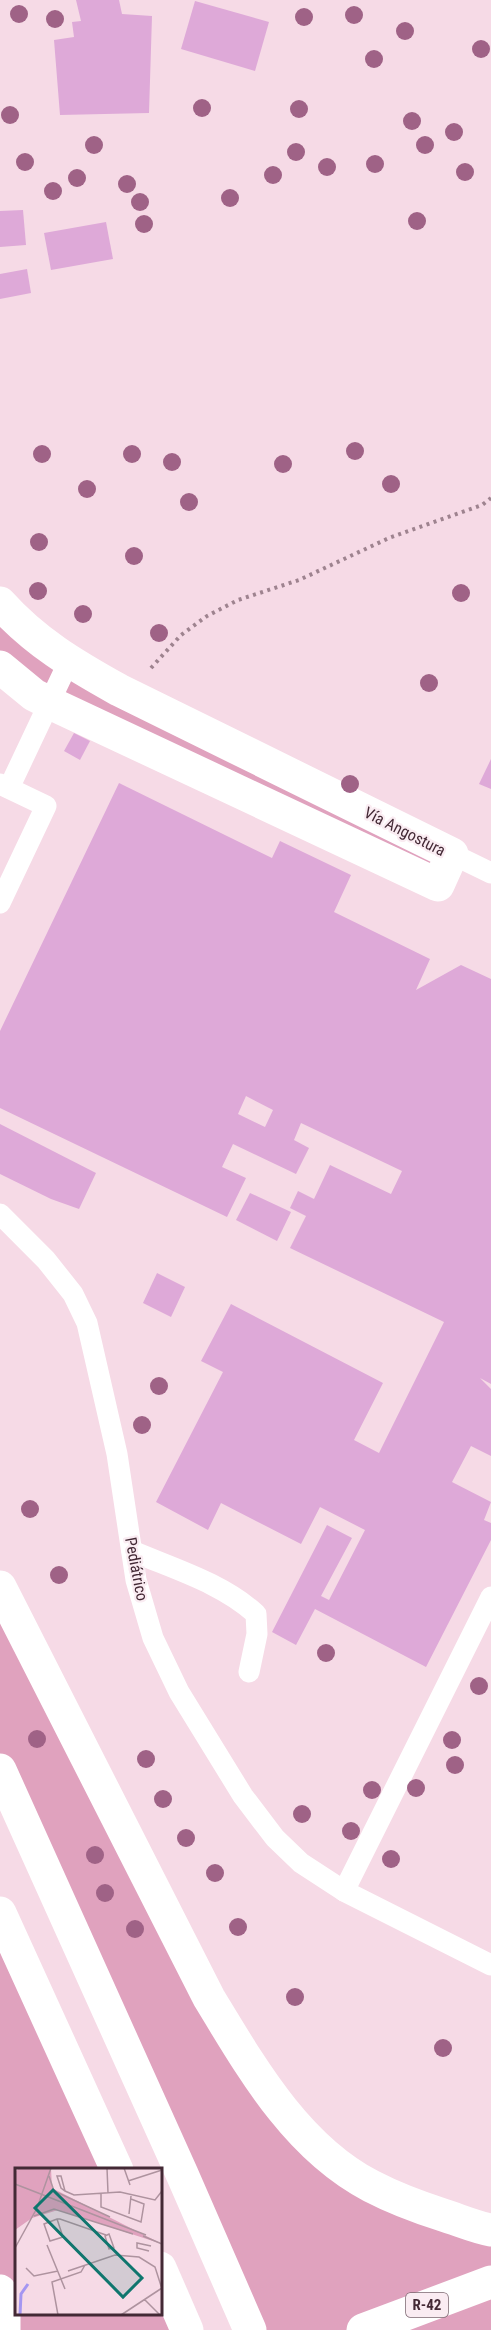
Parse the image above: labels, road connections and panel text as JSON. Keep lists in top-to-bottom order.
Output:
{
  "streets": {
    "main road": ["Vía Angostura", "R-42"],
    "lane": ["Pediátrico"]
  }
}
